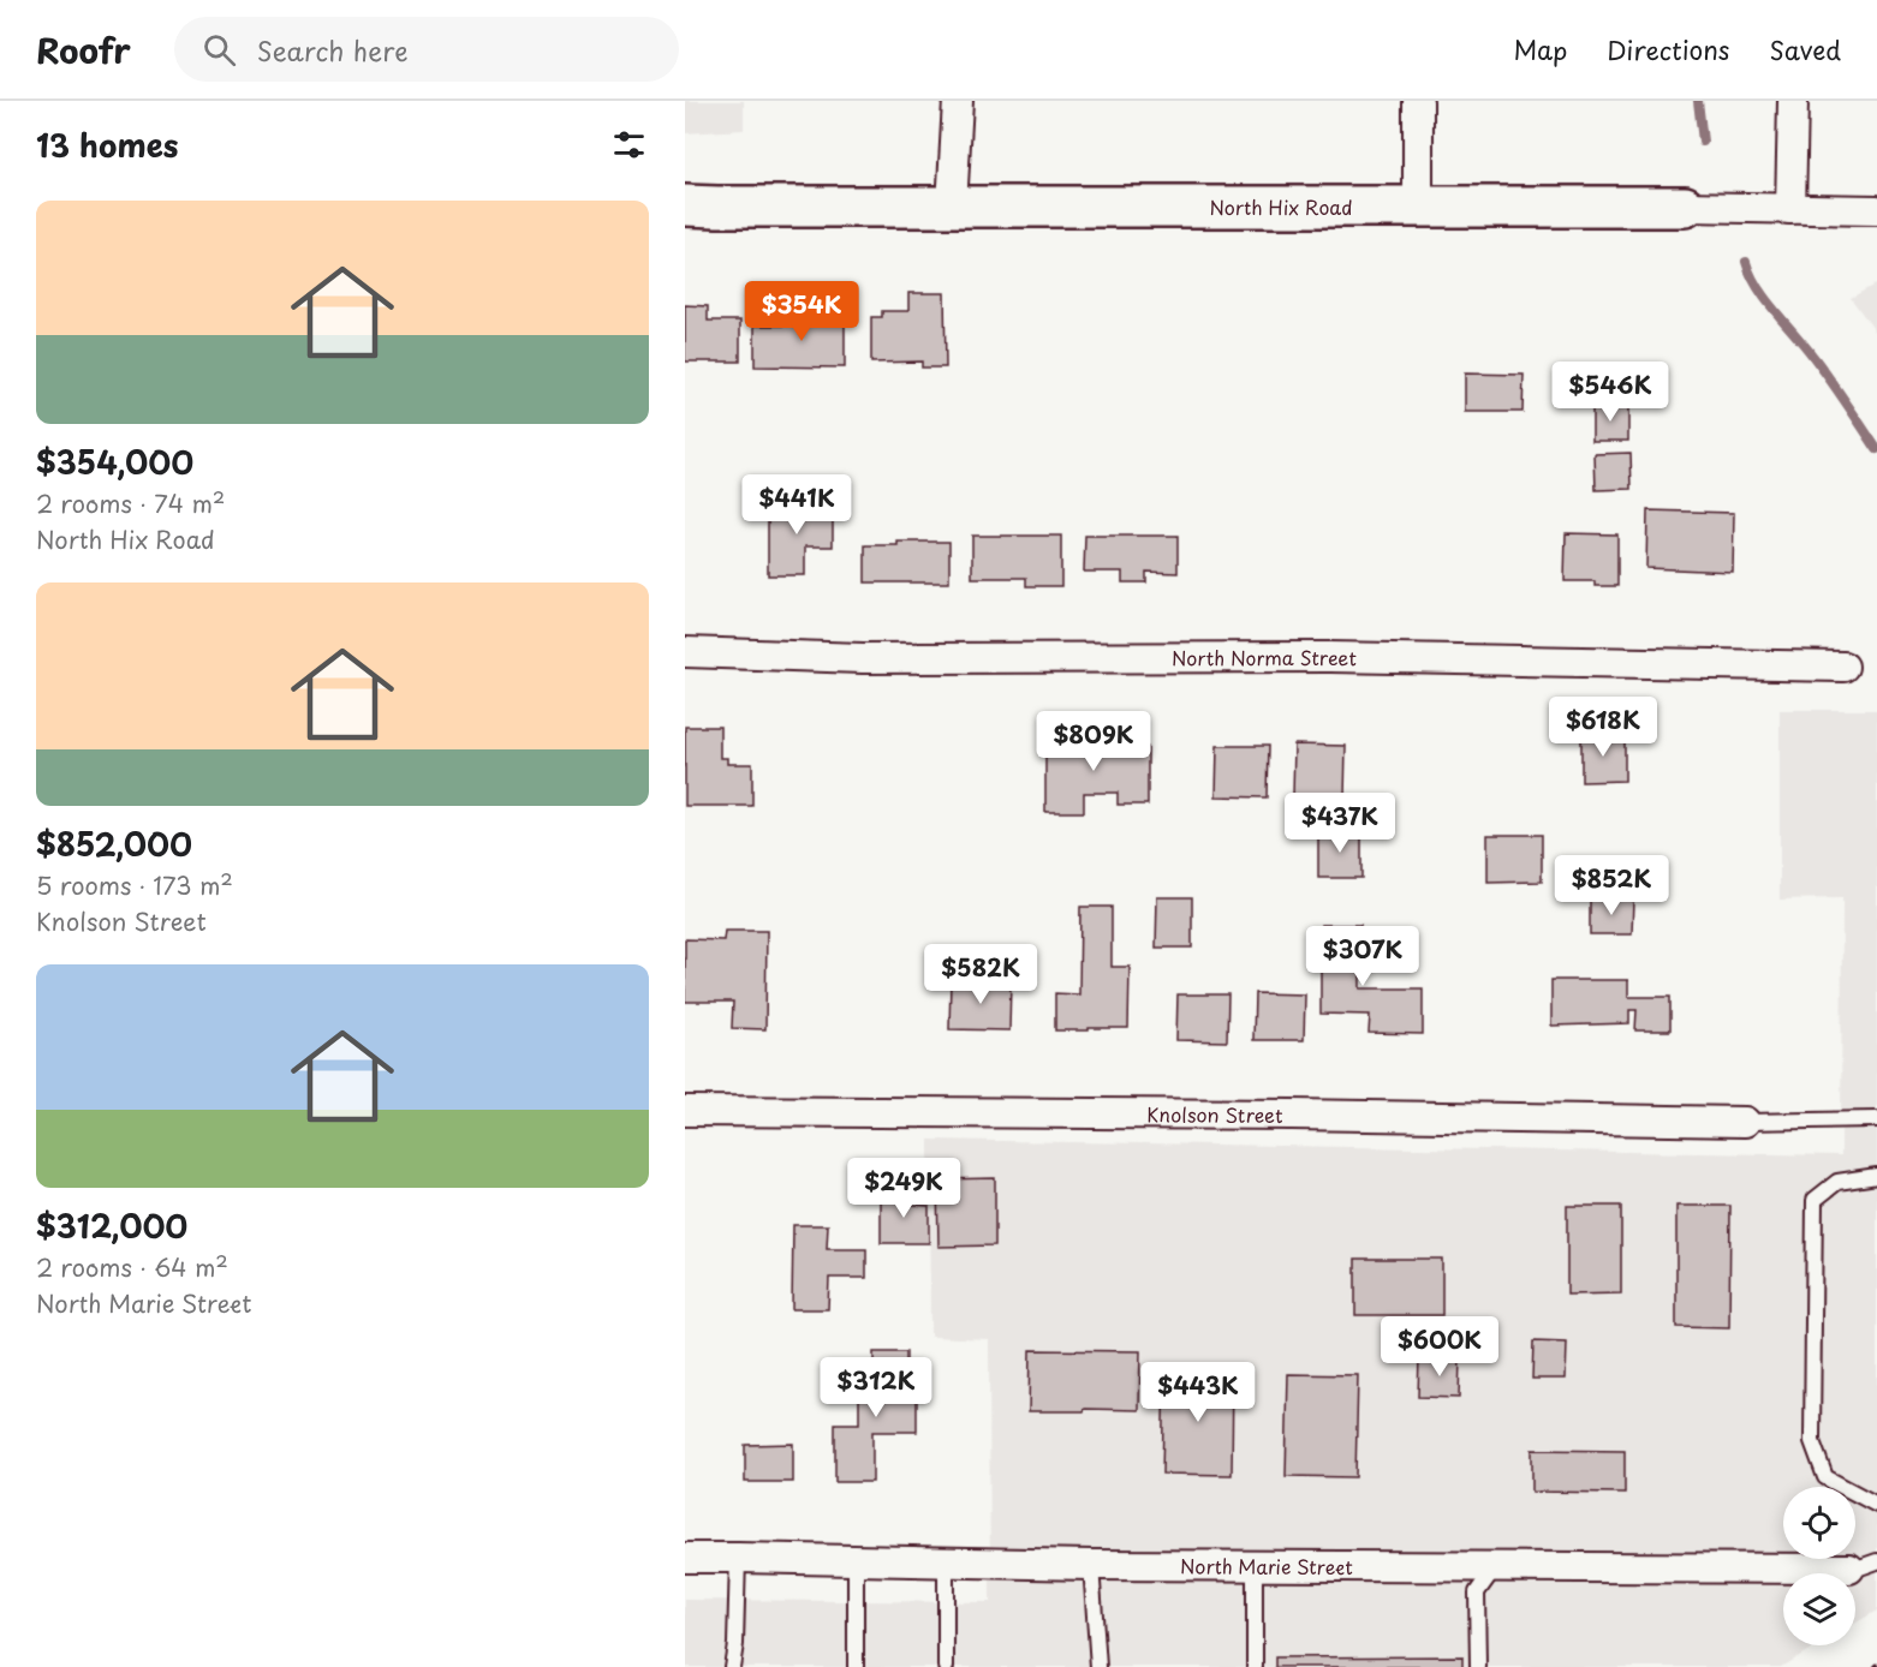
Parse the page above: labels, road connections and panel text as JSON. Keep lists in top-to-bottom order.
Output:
{
  "streets": {
    "street": [
      "North Hix Road",
      "North Norma Street",
      "Knolson Street",
      "North Marie Street"
    ]
  },
  "page": {
    "header": "Roofr",
    "search": "Search here",
    "nav": ["Map", "Directions", "Saved"],
    "heading": "13 homes",
    "list": [
      {
        "name": "$354,000",
        "note": "2 rooms · 74 m² · North Hix Road"
      },
      {
        "name": "$852,000",
        "note": "5 rooms · 173 m² · Knolson Street"
      },
      {
        "name": "$312,000",
        "note": "2 rooms · 64 m² · North Marie Street"
      }
    ],
    "price": [
      "$354K",
      "$546K",
      "$441K",
      "$618K",
      "$809K",
      "$437K",
      "$852K",
      "$307K",
      "$582K",
      "$249K",
      "$600K",
      "$312K",
      "$443K"
    ]
  }
}
